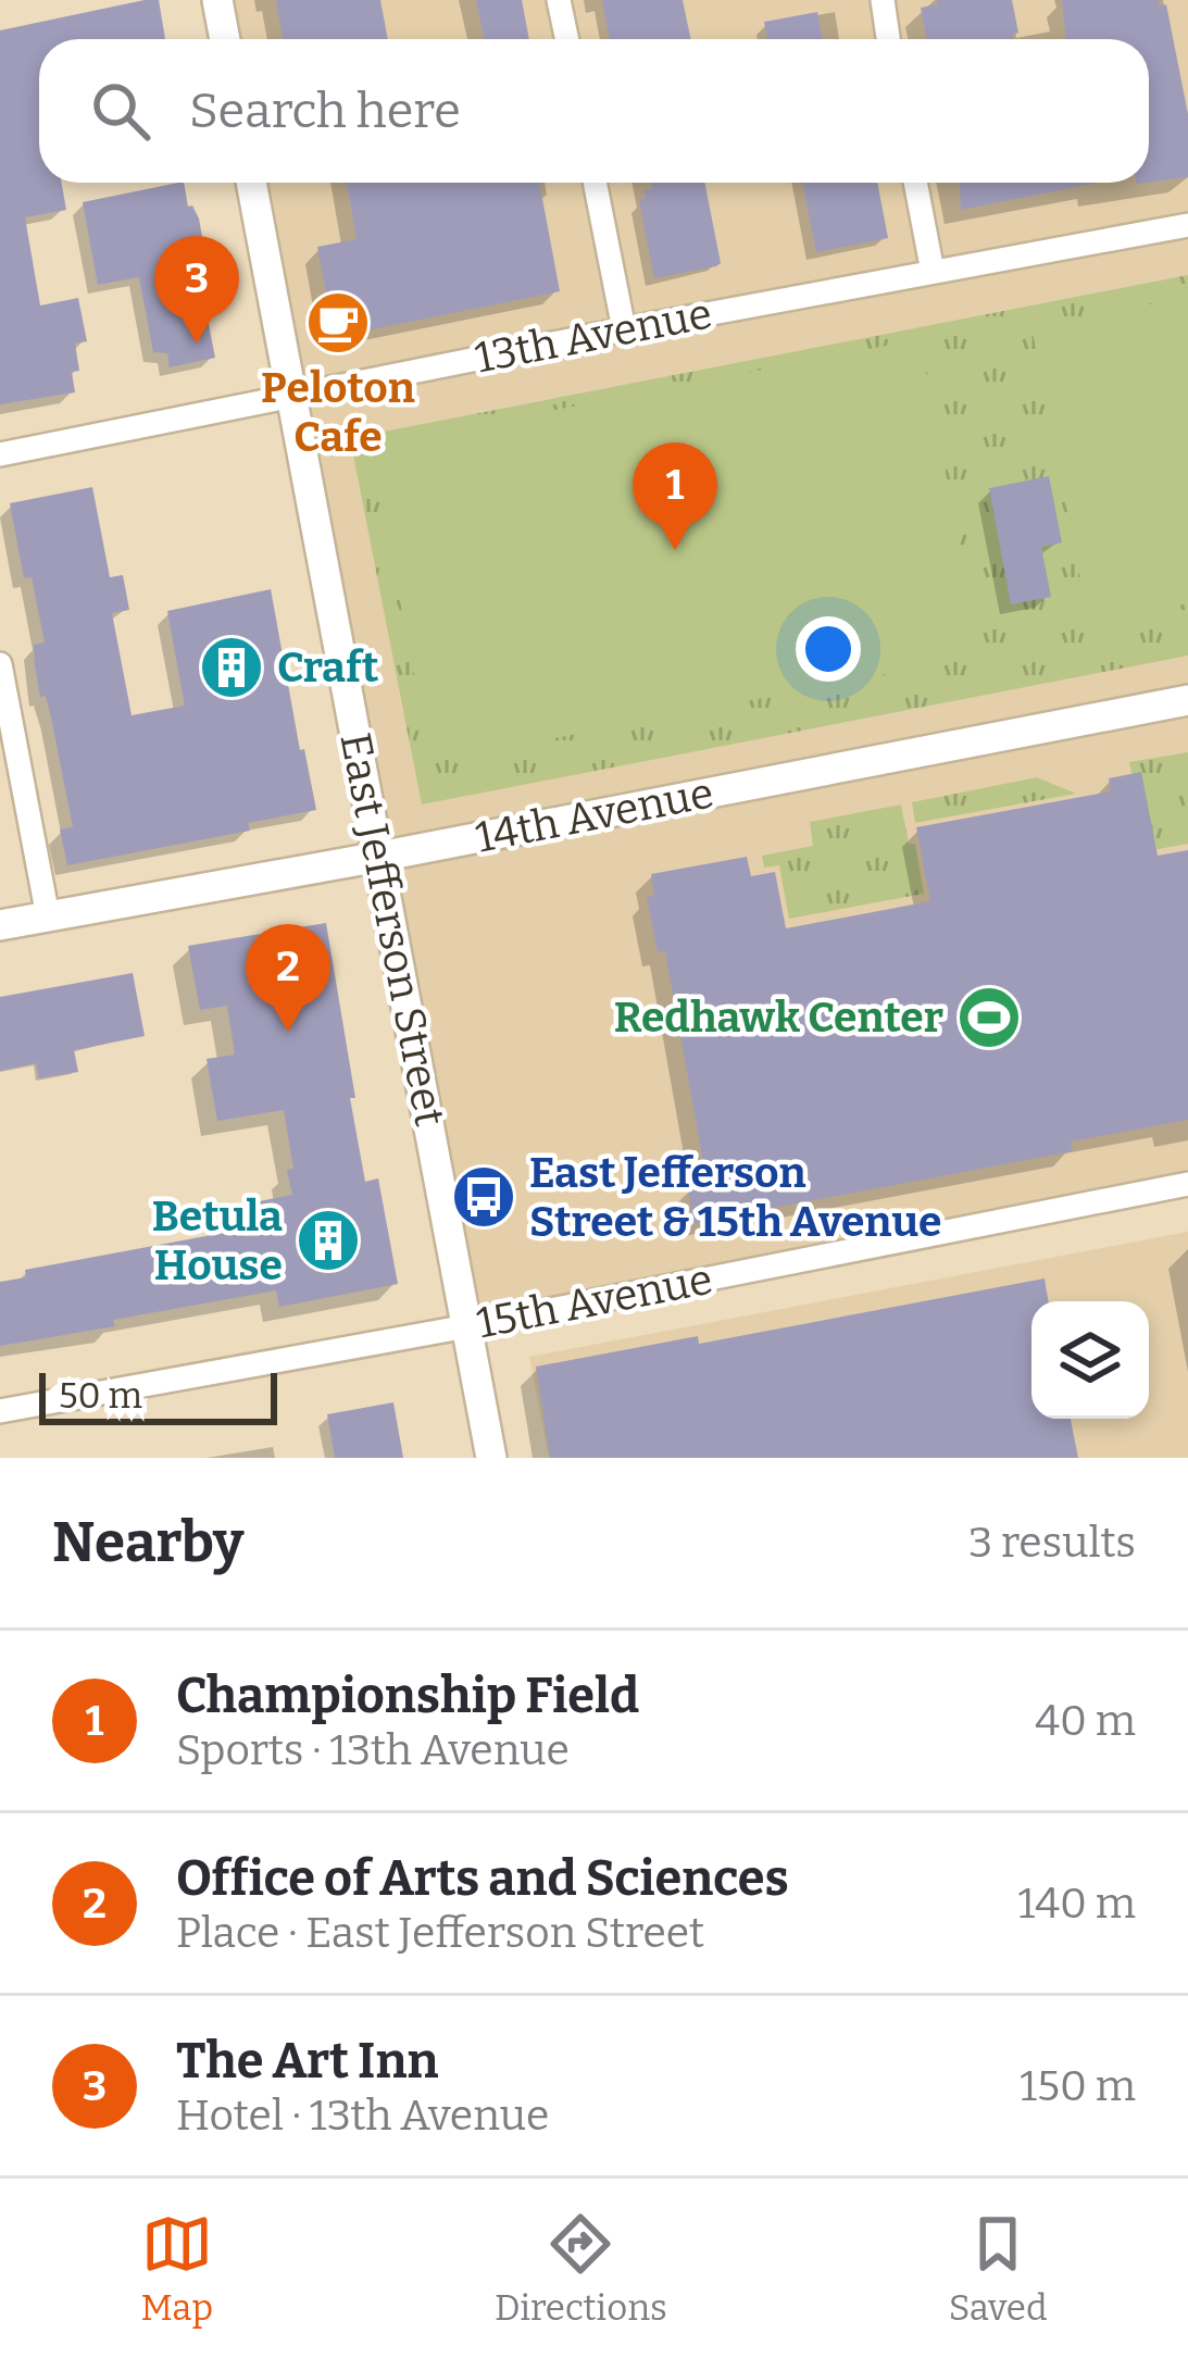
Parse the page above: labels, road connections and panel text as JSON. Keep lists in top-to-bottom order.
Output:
{
  "streets": {
    "street": [
      "13th Avenue",
      "14th Avenue",
      "East Jefferson Street",
      "15th Avenue"
    ]
  },
  "crossings": [
    ["13th Avenue", "East Jefferson Street"],
    ["14th Avenue", "East Jefferson Street"],
    ["East Jefferson Street", "15th Avenue"]
  ],
  "places": {
    "cafe": ["Peloton Cafe"],
    "building": ["Craft", "Betula House"],
    "sports": ["Redhawk Center"],
    "bus stop": ["East Jefferson Street & 15th Avenue"]
  },
  "scale_bar": "50 m",
  "page": {
    "search": "Search here",
    "pins": ["3", "1", "2"],
    "scale": "50 m",
    "heading": ["Nearby", "3 results"],
    "list": [
      {
        "mark": "1",
        "name": "Championship Field",
        "note": "Sports · 13th Avenue",
        "value": "40 m"
      },
      {
        "mark": "2",
        "name": "Office of Arts and Sciences",
        "note": "Place · East Jefferson Street",
        "value": "140 m"
      },
      {
        "mark": "3",
        "name": "The Art Inn",
        "note": "Hotel · 13th Avenue",
        "value": "150 m"
      }
    ],
    "nav": ["Map", "Directions", "Saved"]
  }
}
